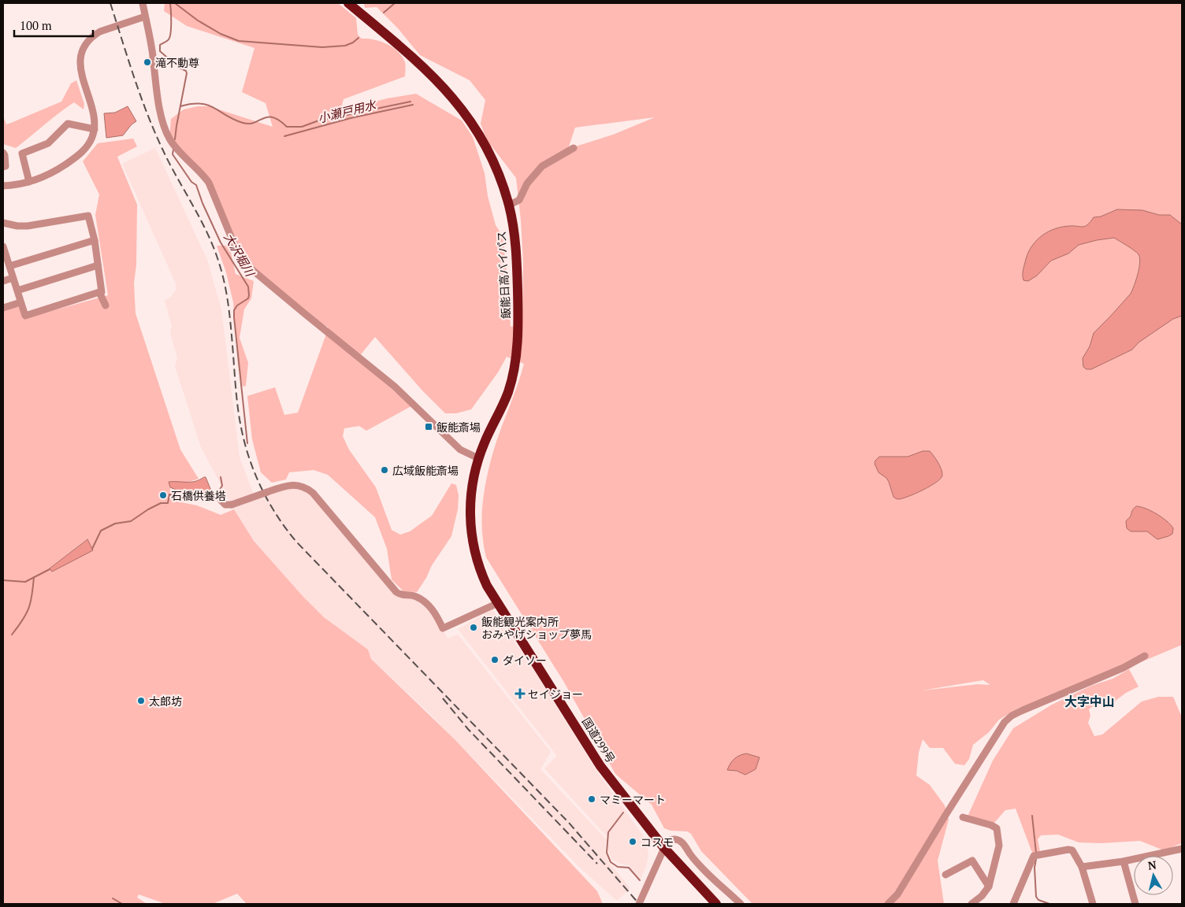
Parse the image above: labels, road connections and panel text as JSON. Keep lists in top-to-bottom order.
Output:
{
  "streets": {
    "highway": ["飯能日高バイパス", "国道299号"]
  },
  "crossings": [
    ["飯能日高バイパス", "国道299号"]
  ],
  "districts": ["大字中山"],
  "water": ["小瀬戸用水", "大沢堀川"],
  "places": {
    "other": [
      "滝不動尊",
      "広域飯能斎場",
      "石橋供養塔",
      "飯能観光案内所 おみやげショップ夢馬",
      "ダイソー",
      "太郎坊",
      "マミーマート",
      "コスモ"
    ],
    "transit": ["飯能斎場"],
    "health": ["セイジョー"]
  },
  "scale_bar": "100 m",
  "north": "top"
}
